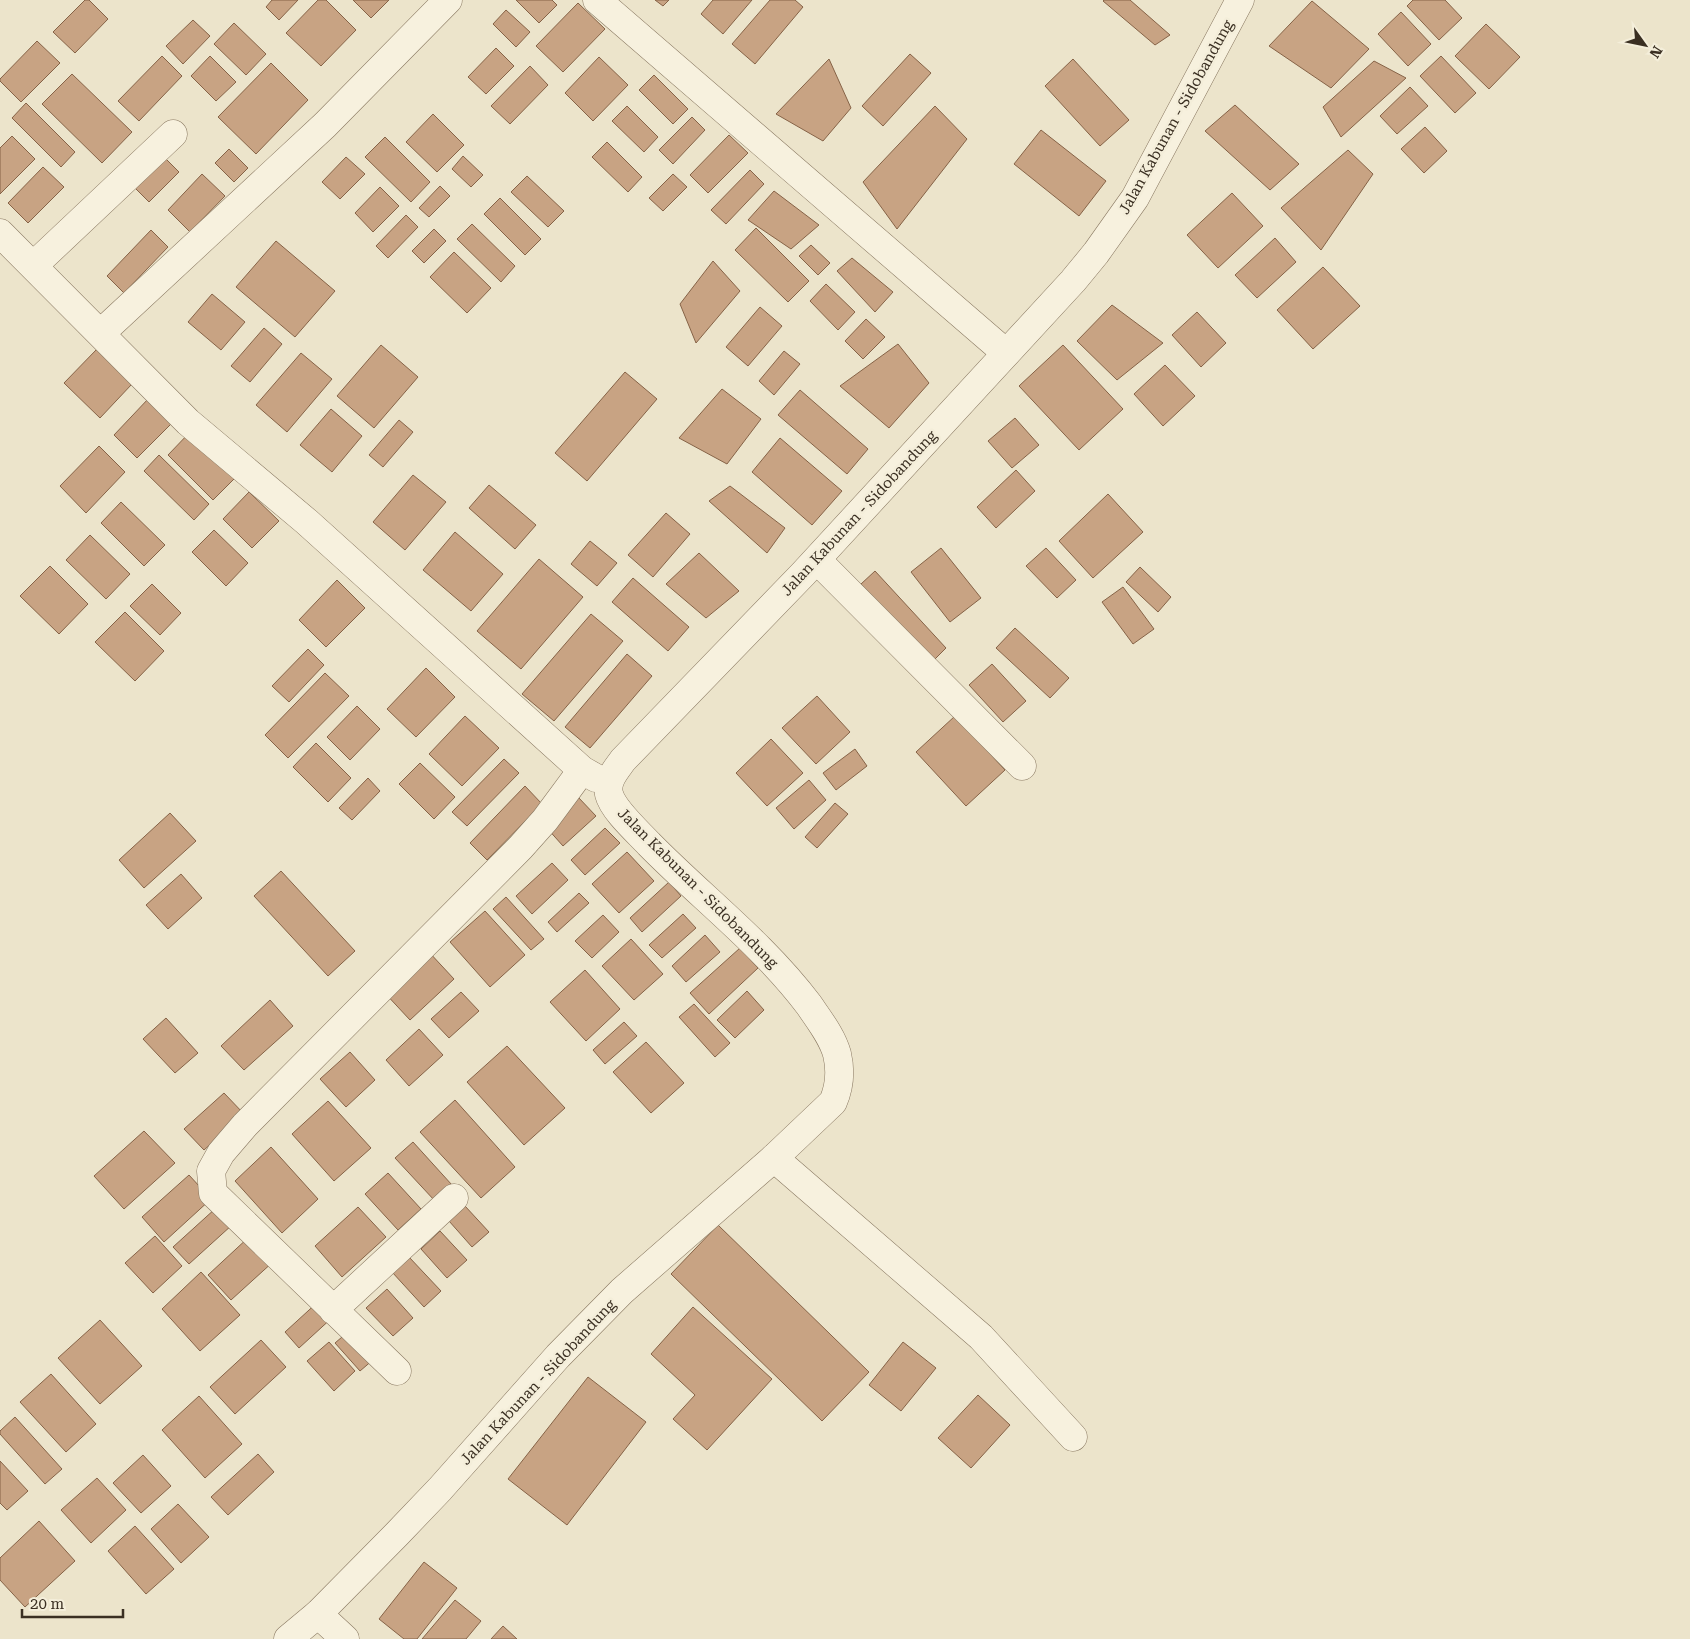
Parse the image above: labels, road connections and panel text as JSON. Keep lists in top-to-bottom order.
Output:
{
  "streets": {
    "street": ["Jalan Kabunan - Sidobandung"]
  },
  "scale_bar": "20 m",
  "north": "bottom right"
}
